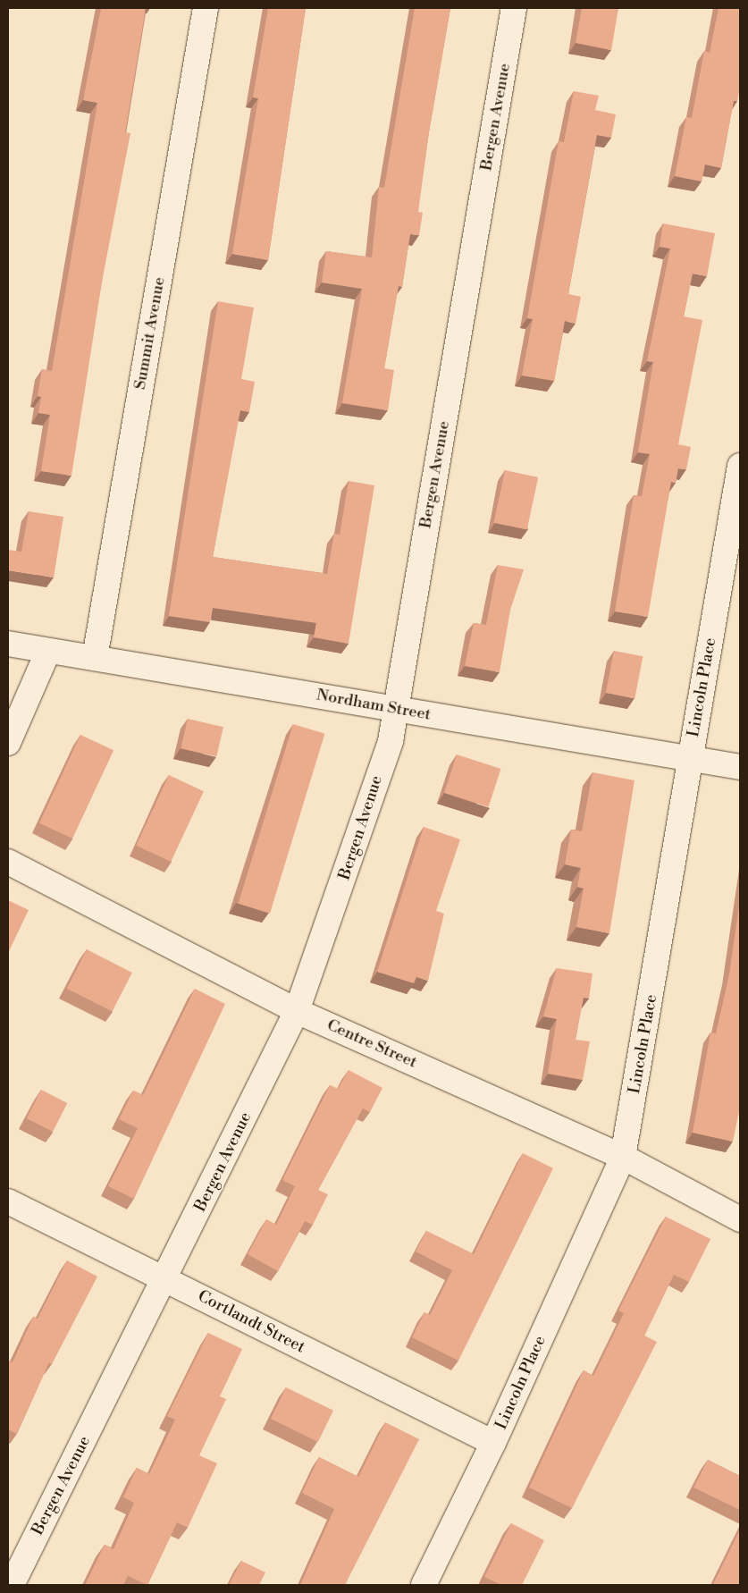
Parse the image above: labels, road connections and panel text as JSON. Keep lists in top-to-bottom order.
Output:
{
  "streets": {
    "street": [
      "Bergen Avenue",
      "Summit Avenue",
      "Lincoln Place",
      "Nordham Street",
      "Centre Street",
      "Cortlandt Street"
    ]
  },
  "crossings": [
    ["Bergen Avenue", "Nordham Street"],
    ["Bergen Avenue", "Centre Street"],
    ["Bergen Avenue", "Cortlandt Street"],
    ["Summit Avenue", "Nordham Street"],
    ["Lincoln Place", "Nordham Street"],
    ["Lincoln Place", "Centre Street"],
    ["Lincoln Place", "Cortlandt Street"]
  ]
}
